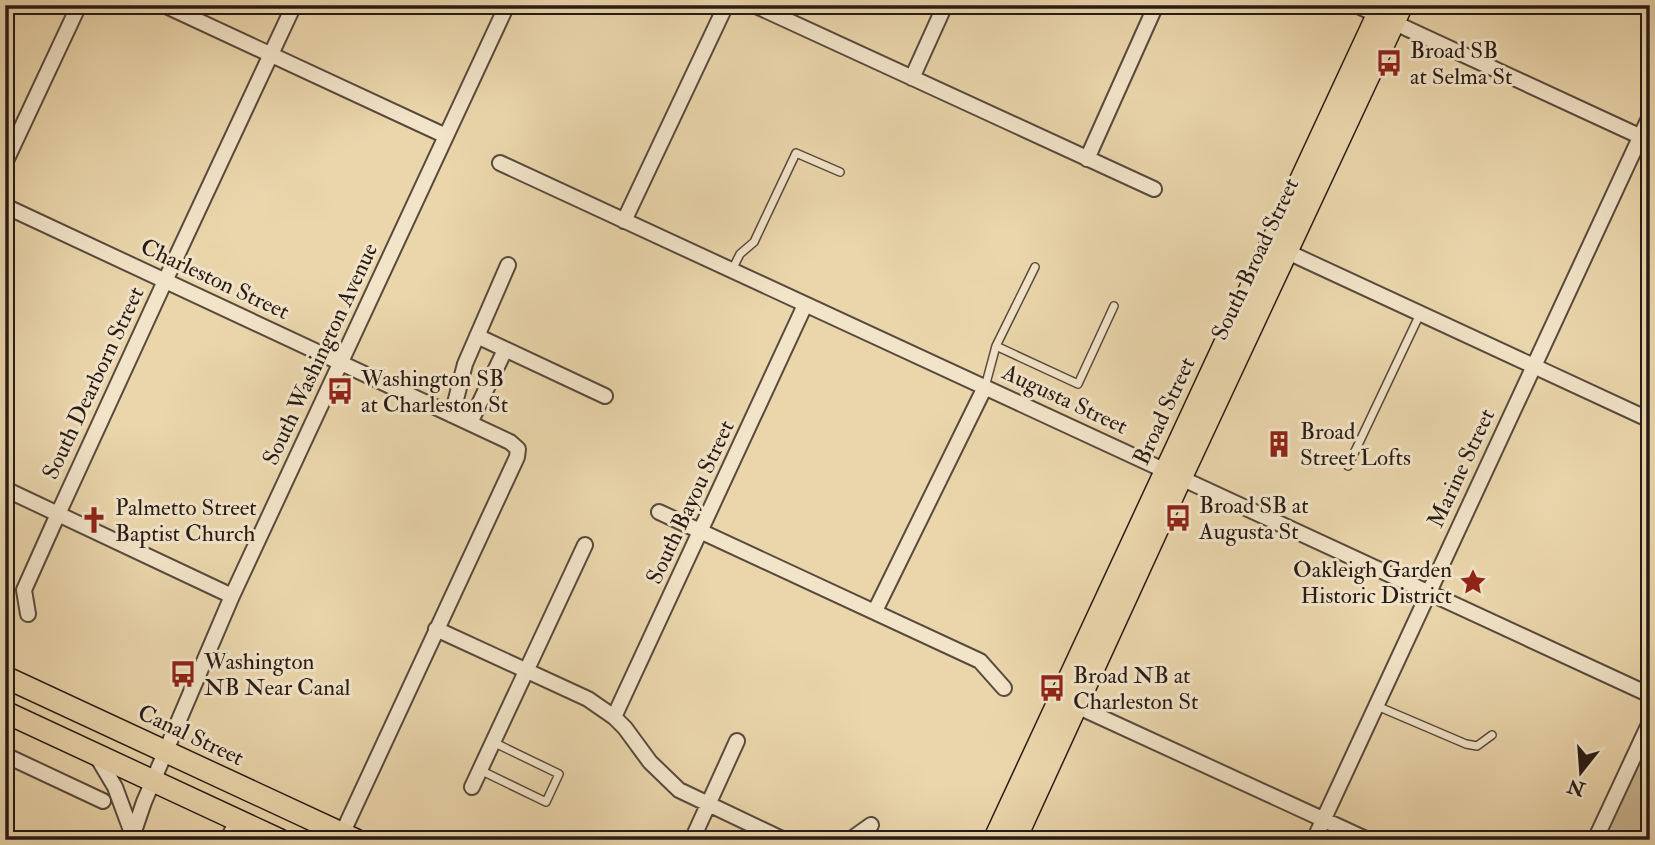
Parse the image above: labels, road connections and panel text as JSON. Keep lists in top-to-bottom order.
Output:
{
  "streets": {
    "main road": ["Broad Street", "Canal Street"],
    "street": [
      "Charleston Street",
      "South Washington Avenue",
      "South Dearborn Street",
      "Augusta Street",
      "Marine Street",
      "South Bayou Street"
    ]
  },
  "crossings": [
    ["Charleston Street", "South Washington Avenue"],
    ["Charleston Street", "South Dearborn Street"],
    ["South Washington Avenue", "Canal Street"],
    ["Augusta Street", "Broad Street"],
    ["Augusta Street", "Marine Street"],
    ["Augusta Street", "South Bayou Street"]
  ],
  "places": {
    "bus stop": [
      "Broad SB at Selma St",
      "Washington SB at Charleston St",
      "Broad SB at Augusta St",
      "Washington NB Near Canal",
      "Broad NB at Charleston St"
    ],
    "building": ["Broad Street Lofts"],
    "church": ["Palmetto Street Baptist Church"],
    "place": ["Oakleigh Garden Historic District"]
  },
  "north": "bottom"
}
